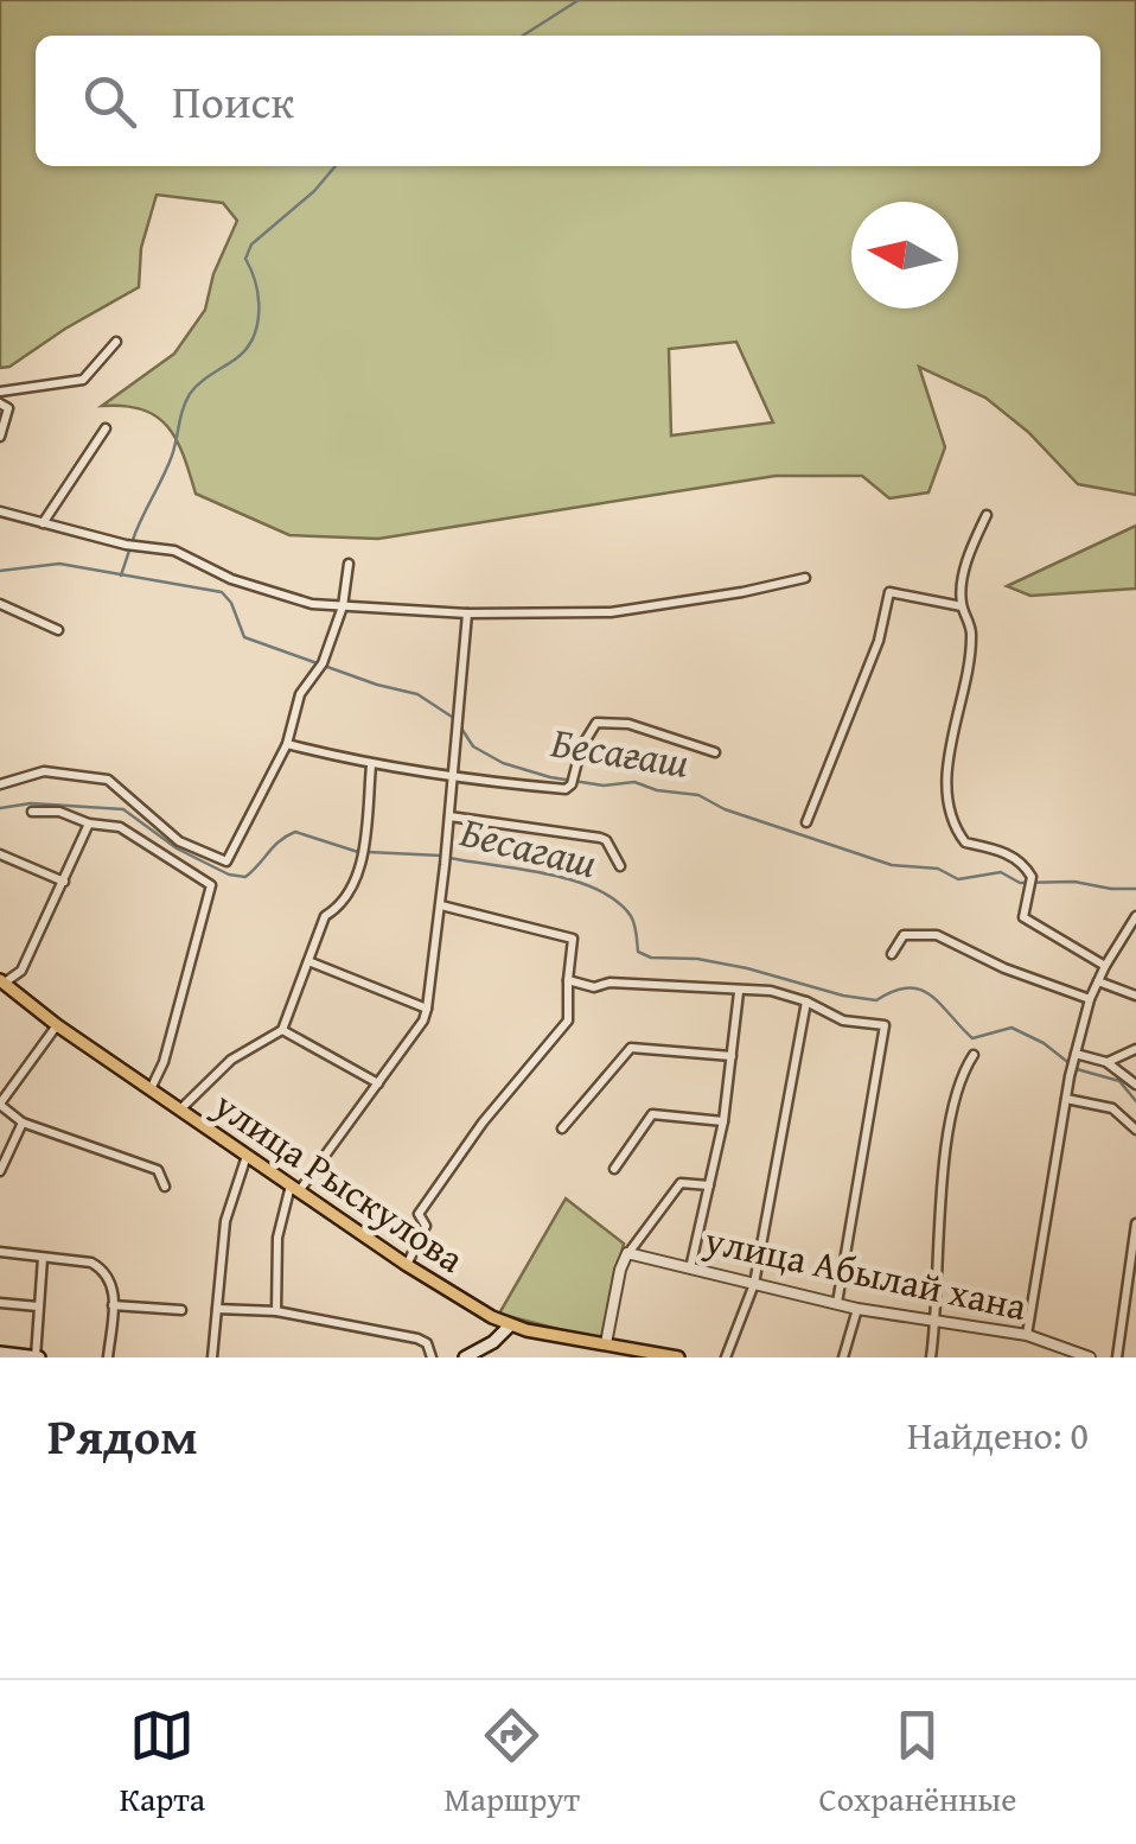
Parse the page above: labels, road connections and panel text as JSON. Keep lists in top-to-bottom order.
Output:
{
  "streets": {
    "main road": ["улица Рыскулова"],
    "street": ["улица Абылай хана"]
  },
  "water": ["Бесағаш", "Бесагаш"],
  "north": "left",
  "page": {
    "search": "Поиск",
    "heading": ["Рядом", "Найдено: 0"],
    "nav": ["Карта", "Маршрут", "Сохранённые"]
  }
}
